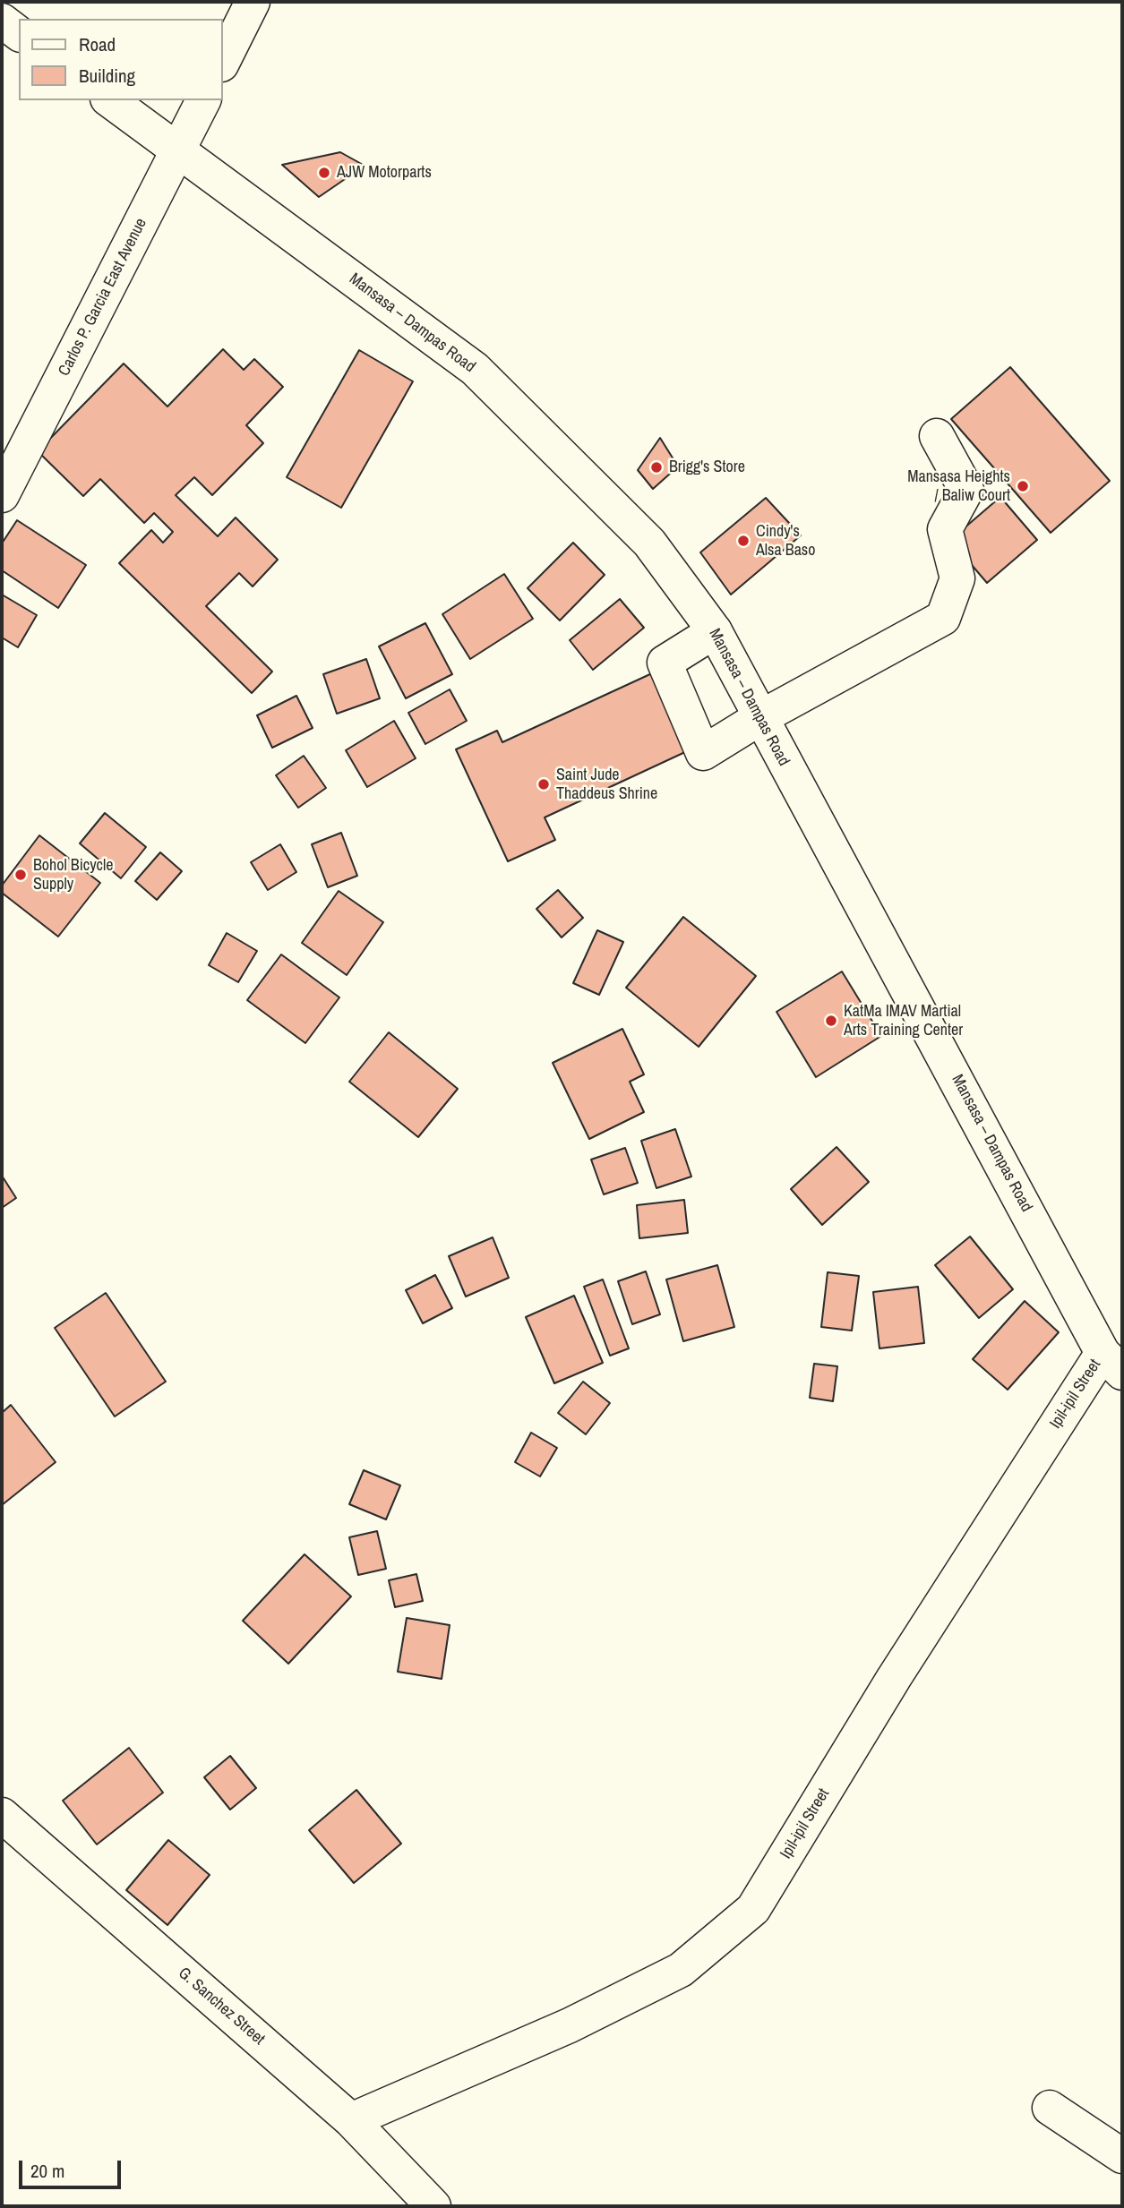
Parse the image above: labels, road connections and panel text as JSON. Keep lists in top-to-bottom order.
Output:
{
  "streets": {
    "main road": [
      "Carlos P. Garcia East Avenue",
      "Mansasa – Dampas Road",
      "Ipil-ipil Street",
      "G. Sanchez Street"
    ]
  },
  "crossings": [
    ["Carlos P. Garcia East Avenue", "Mansasa – Dampas Road"],
    ["Mansasa – Dampas Road", "Ipil-ipil Street"],
    ["Ipil-ipil Street", "G. Sanchez Street"]
  ],
  "places": [
    "AJW Motorparts",
    "Brigg's Store",
    "Mansasa Heights / Baliw Court",
    "Cindy's Alsa Baso",
    "Saint Jude Thaddeus Shrine",
    "Bohol Bicycle Supply",
    "KatMa IMAV Martial Arts Training Center"
  ],
  "legend": ["Road", "Building"],
  "scale_bar": "20 m"
}
